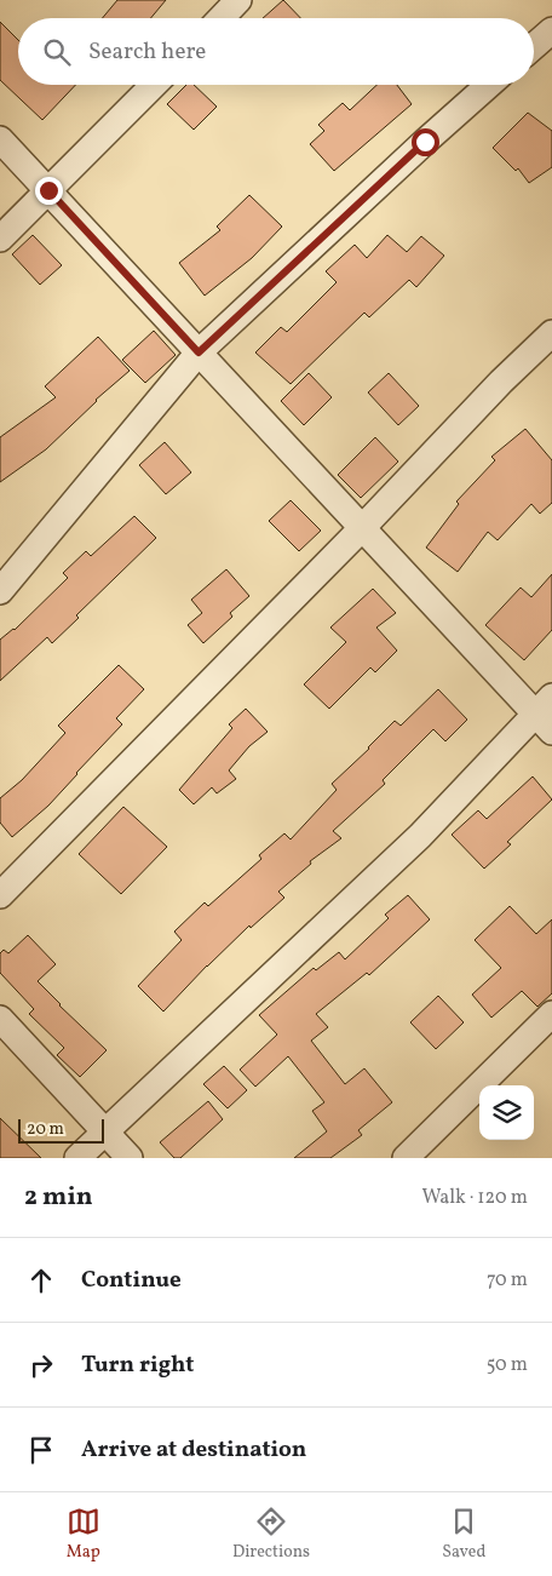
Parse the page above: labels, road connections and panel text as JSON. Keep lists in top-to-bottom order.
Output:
{
  "scale_bar": "20 m",
  "page": {
    "search": "Search here",
    "scale": "20 m",
    "heading": ["2 min", "Walk · 120 m"],
    "list": [
      ["Continue", "70 m"],
      ["Turn right", "50 m"],
      "Arrive at destination"
    ],
    "nav": ["Map", "Directions", "Saved"]
  }
}
